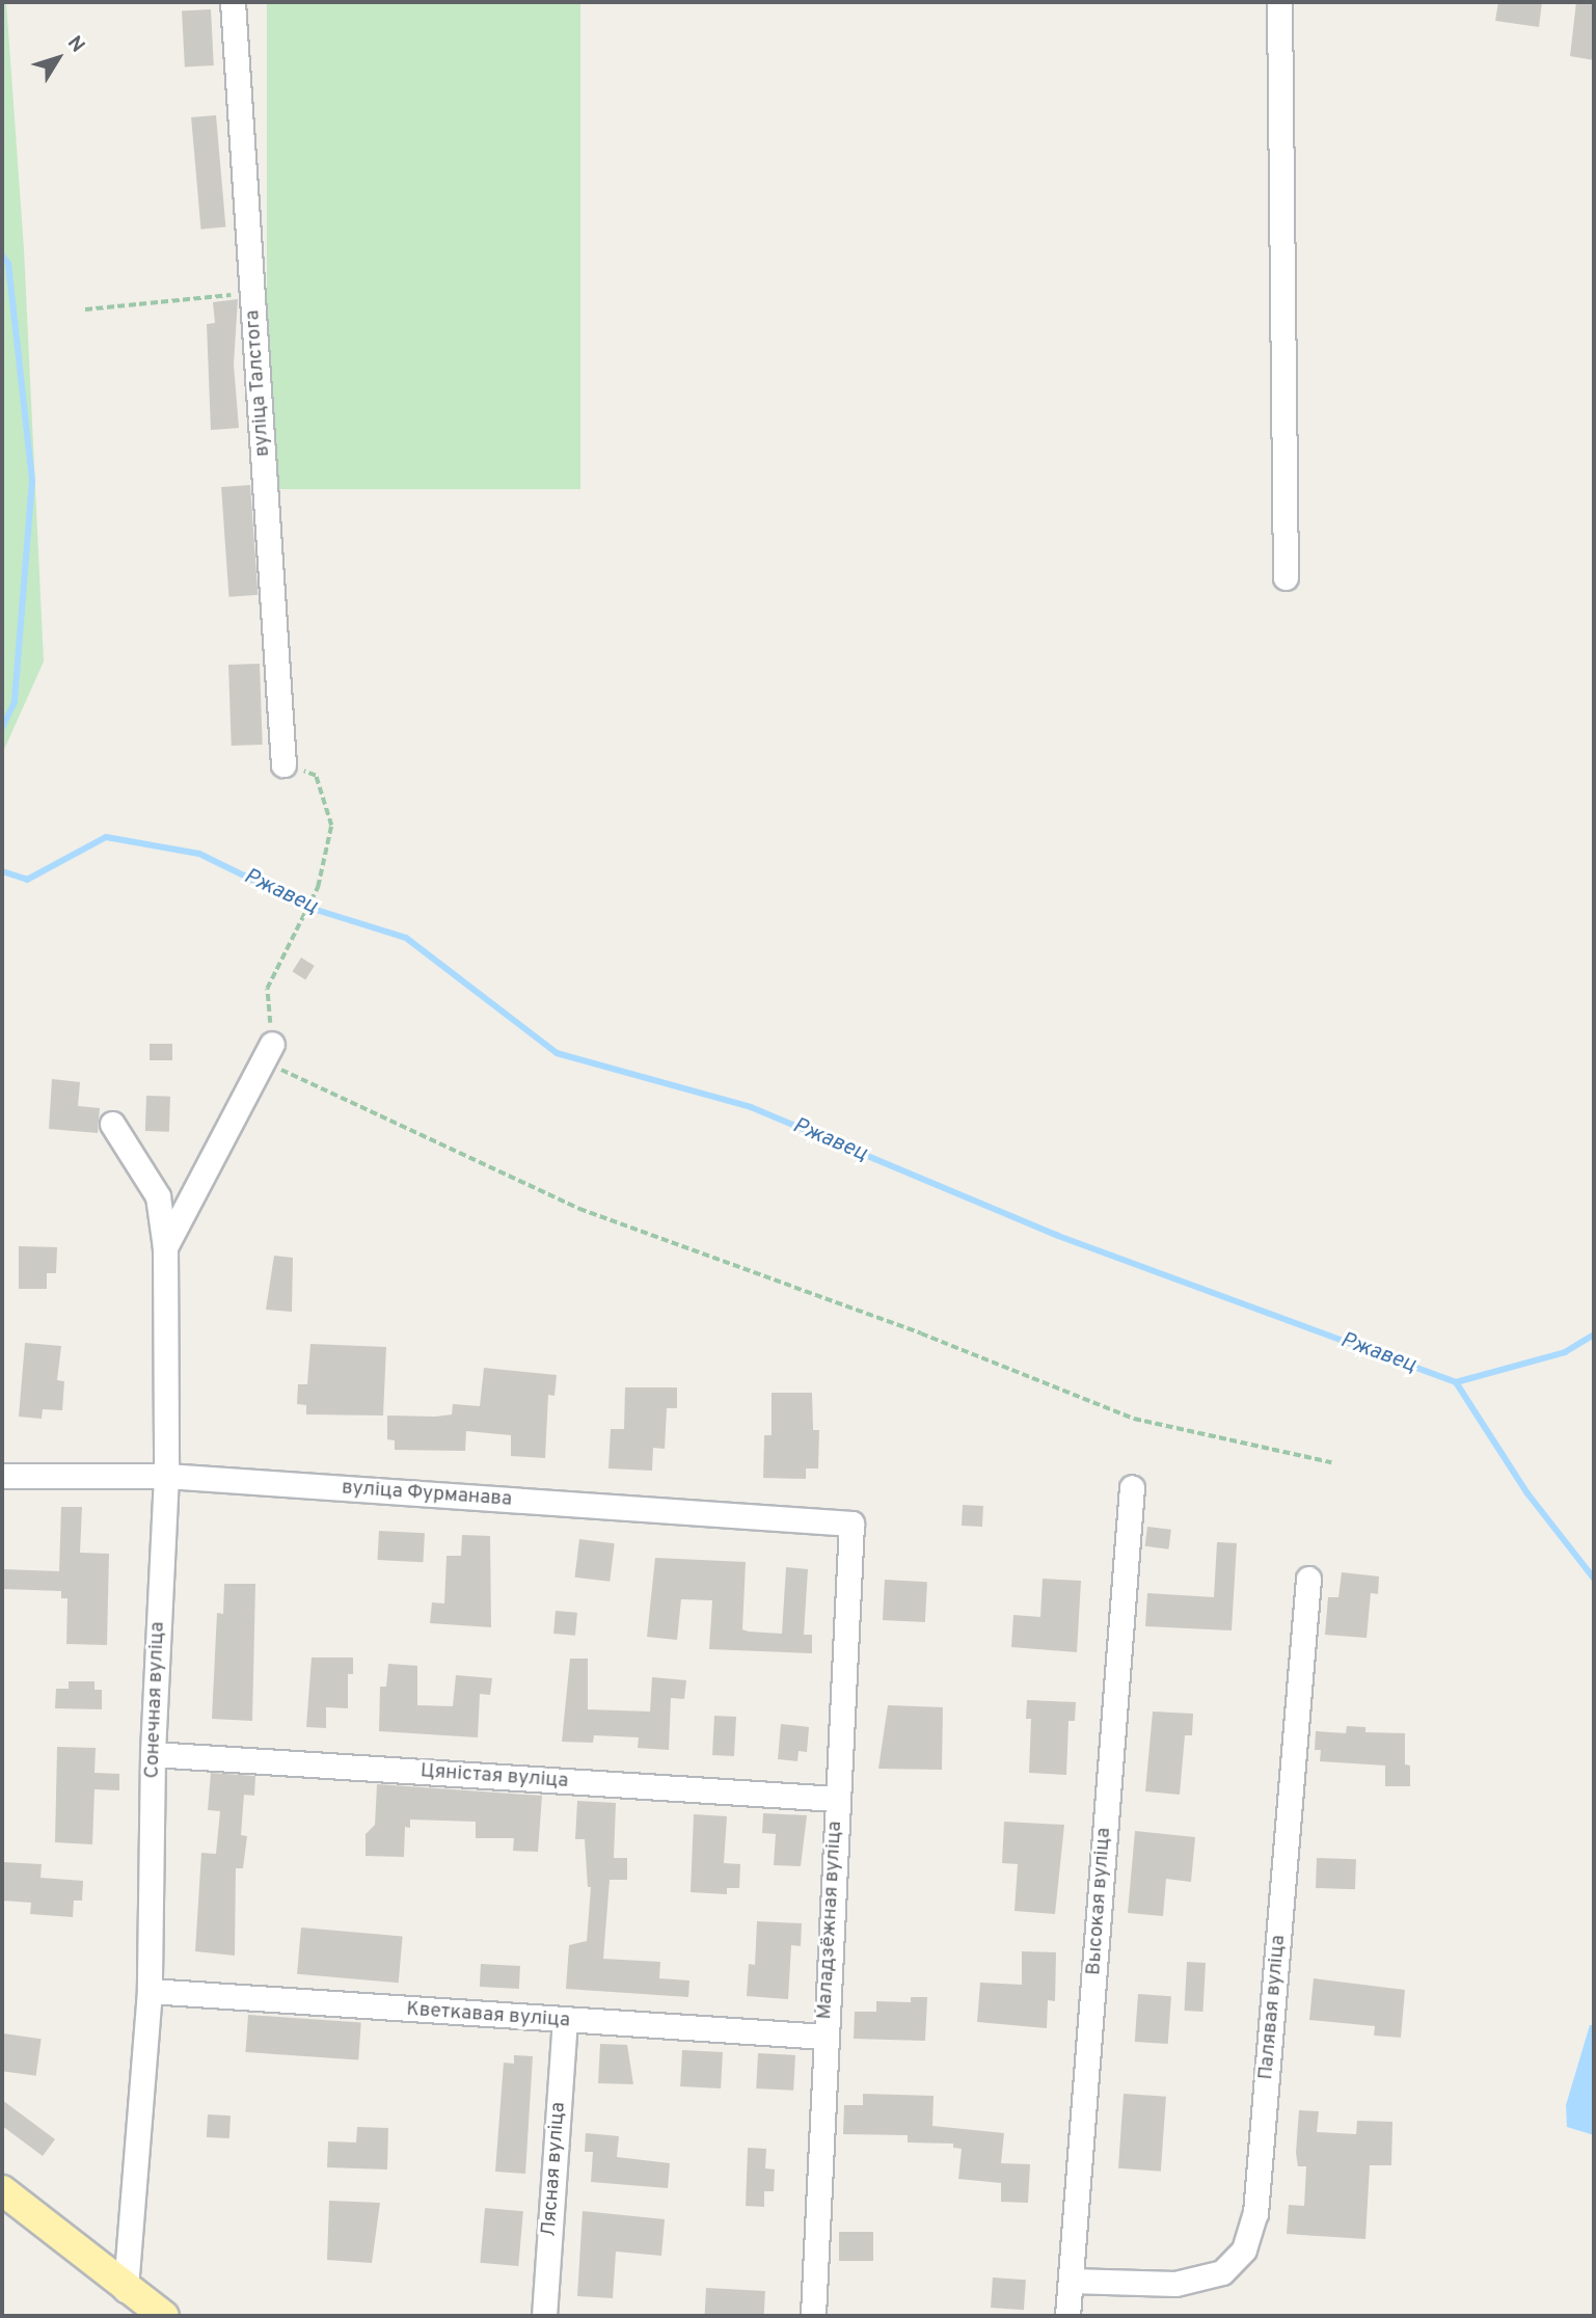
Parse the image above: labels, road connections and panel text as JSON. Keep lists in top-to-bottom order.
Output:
{
  "streets": {
    "street": [
      "вуліца Талстога",
      "вуліца Фурманава",
      "Сонечная вуліца",
      "Цяністая вуліца",
      "Высокая вуліца",
      "Маладзёжная вуліца",
      "Палявая вуліца",
      "Кветкавая вуліца",
      "Лясная вуліца"
    ]
  },
  "crossings": [
    ["вуліца Фурманава", "Сонечная вуліца"],
    ["вуліца Фурманава", "Маладзёжная вуліца"],
    ["Сонечная вуліца", "Цяністая вуліца"],
    ["Сонечная вуліца", "Кветкавая вуліца"],
    ["Цяністая вуліца", "Маладзёжная вуліца"],
    ["Высокая вуліца", "Палявая вуліца"],
    ["Маладзёжная вуліца", "Кветкавая вуліца"],
    ["Кветкавая вуліца", "Лясная вуліца"]
  ],
  "water": ["Ржавец"],
  "north": "top right"
}
